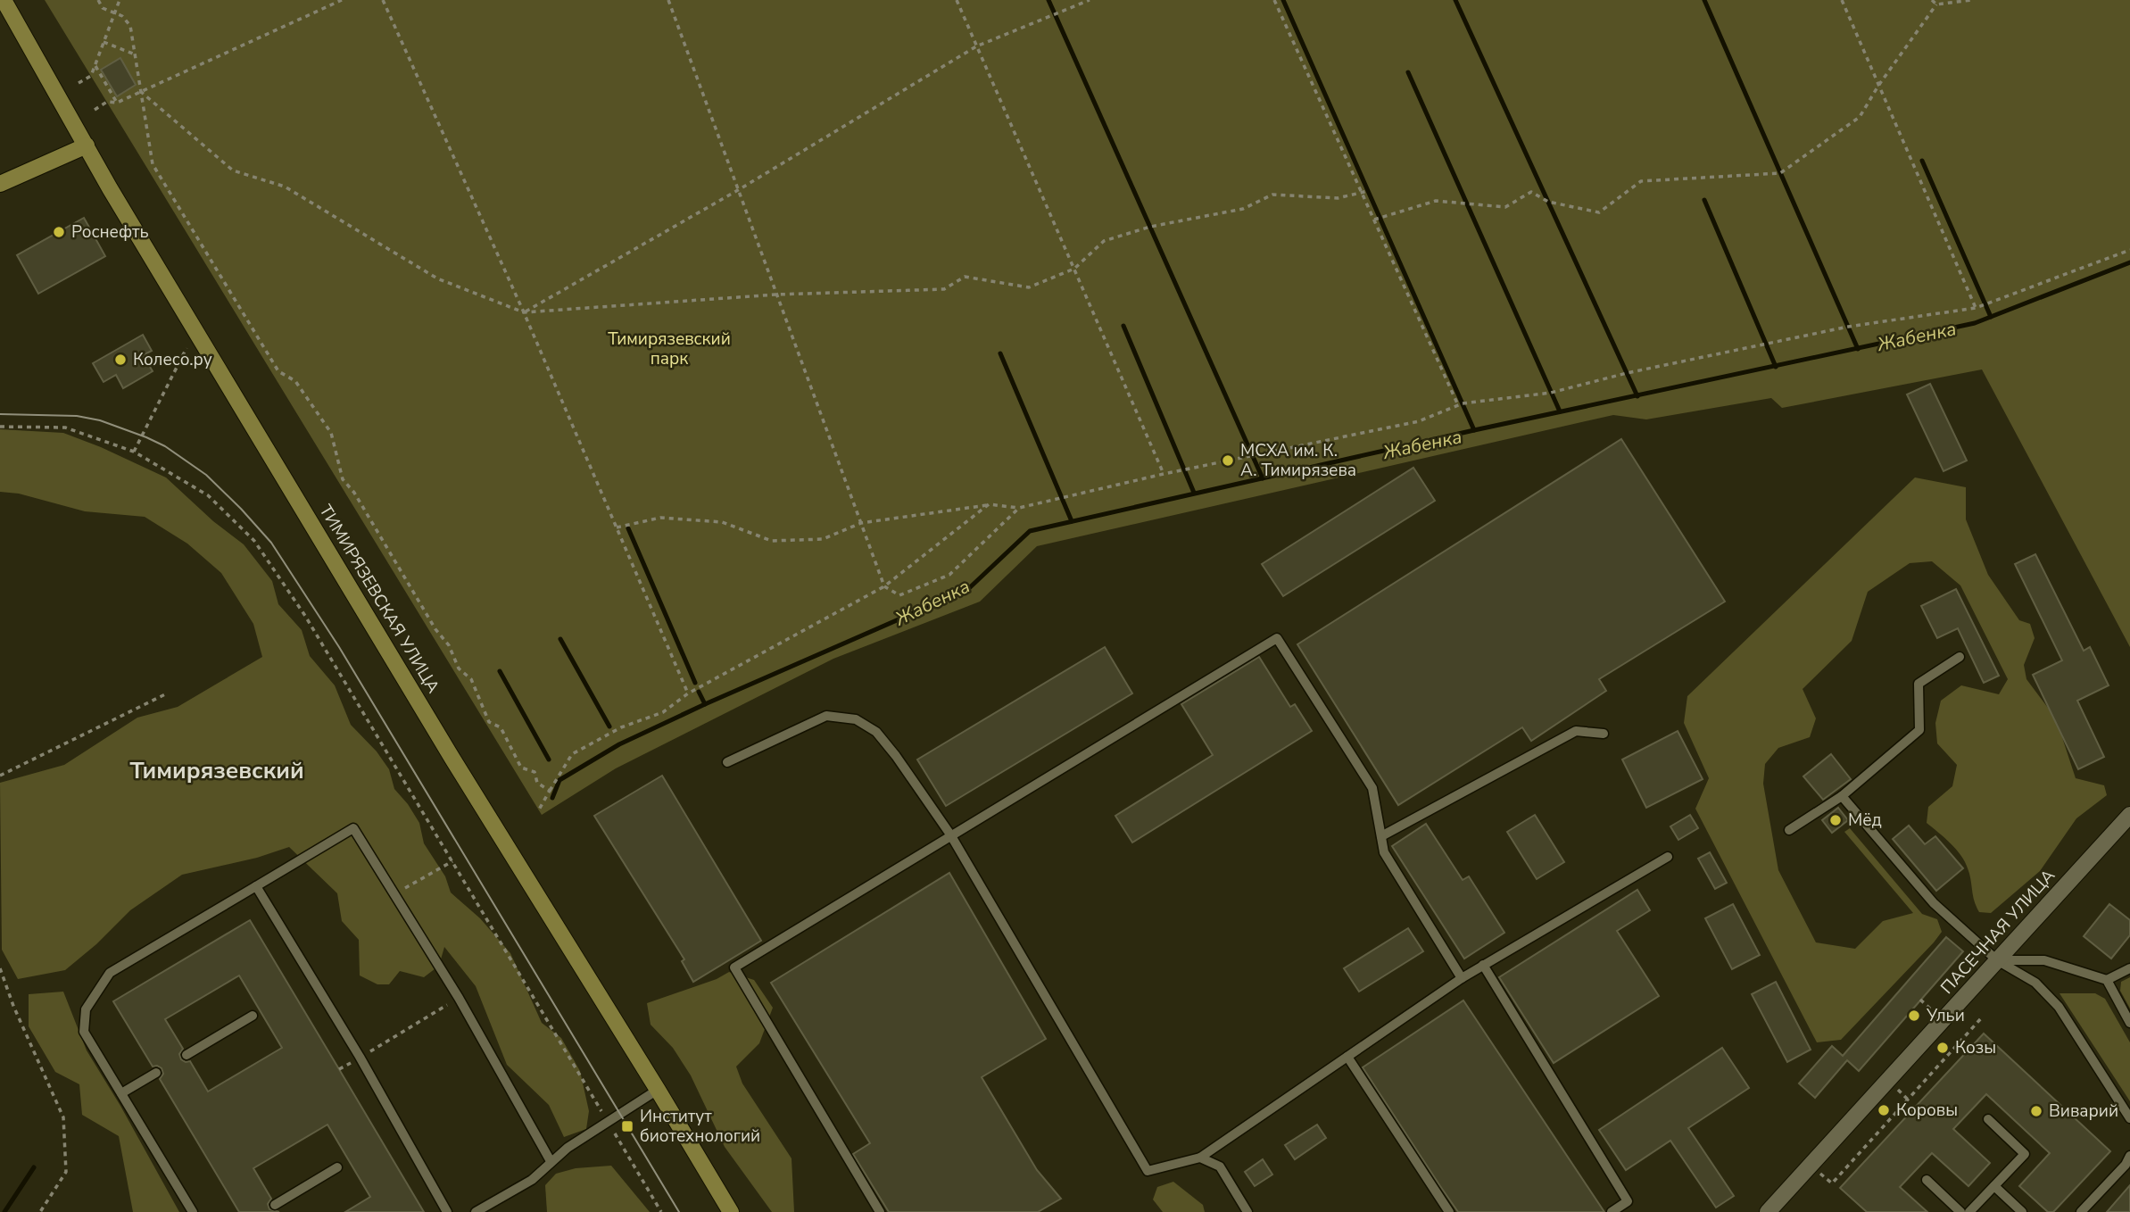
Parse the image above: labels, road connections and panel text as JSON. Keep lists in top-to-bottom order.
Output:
{
  "streets": {
    "main road": ["ТИМИРЯЗЕВСКАЯ УЛИЦА"],
    "street": ["ПАСЕЧНАЯ УЛИЦА"]
  },
  "districts": ["Тимирязевский"],
  "water": ["Жабенка"],
  "parks": ["Тимирязевский парк"],
  "places": {
    "other": [
      "Роснефть",
      "Колесо.ру",
      "МСХА им. К. А. Тимирязева",
      "Мёд",
      "Ульи",
      "Козы",
      "Коровы",
      "Виварий"
    ],
    "transit": ["Институт биотехнологий"]
  }
}
